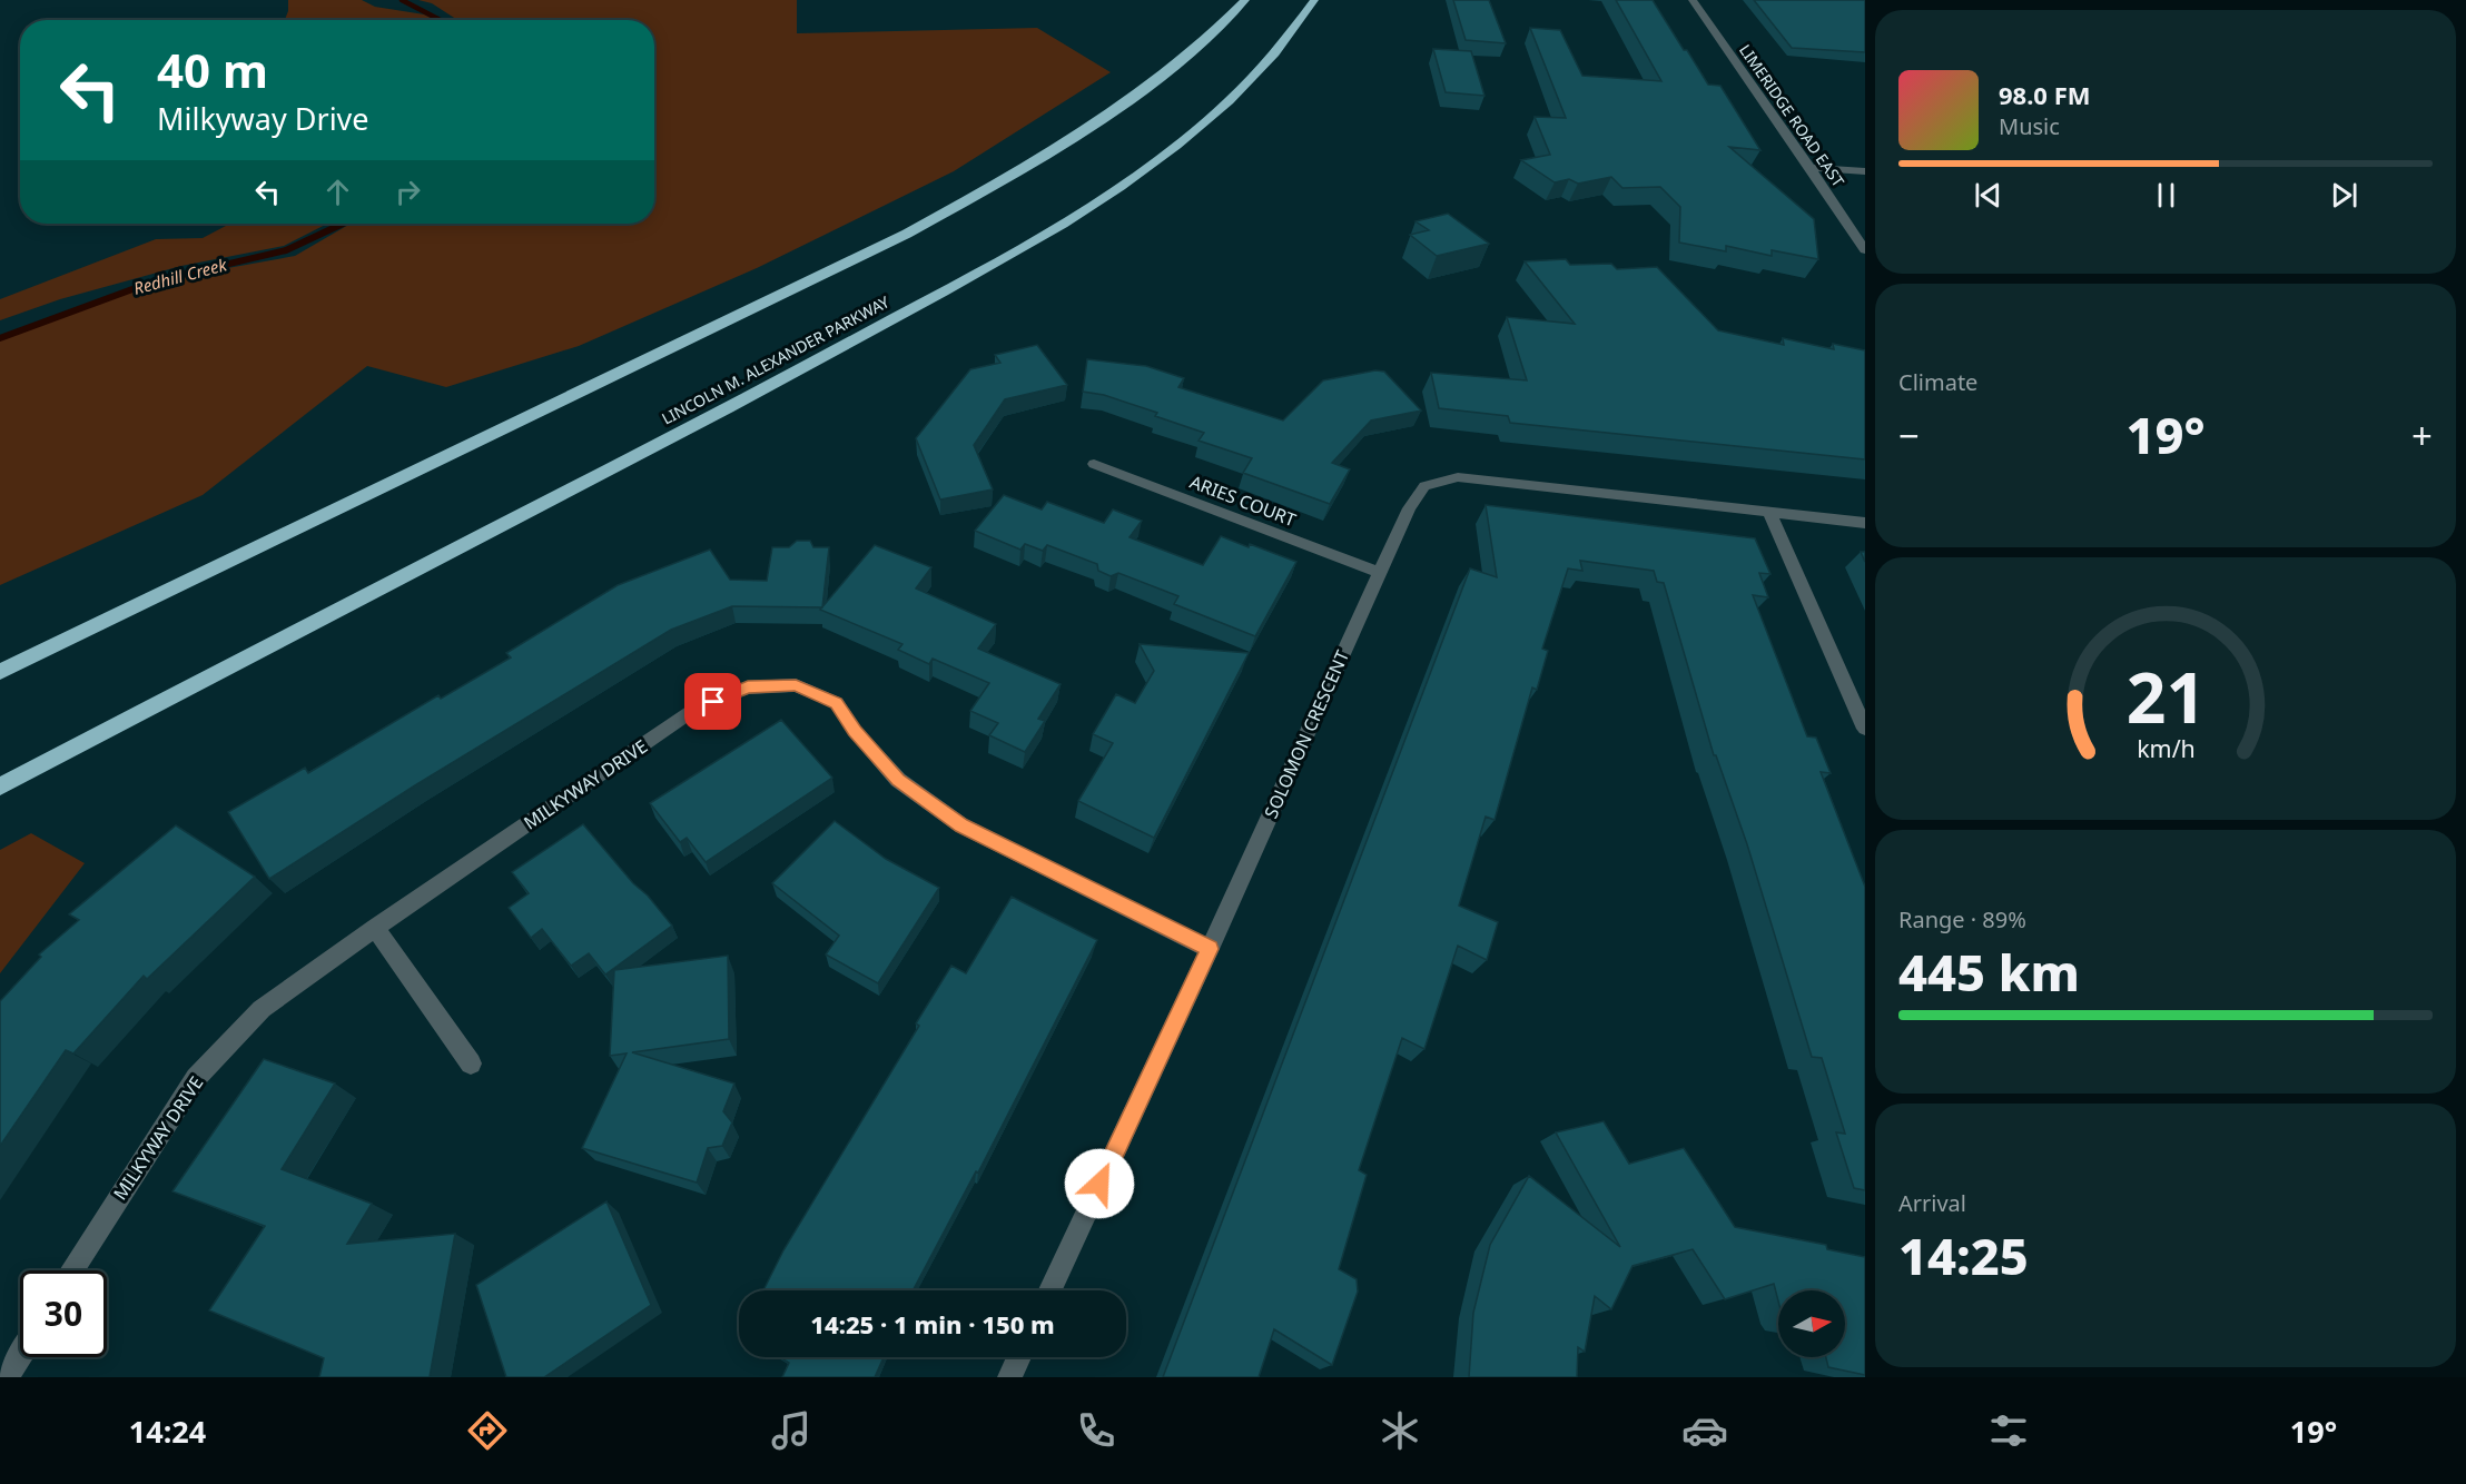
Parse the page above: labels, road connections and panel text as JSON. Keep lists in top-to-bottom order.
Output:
{
  "streets": {
    "highway": ["LINCOLN M. ALEXANDER PARKWAY"],
    "street": [
      "LIMERIDGE ROAD EAST",
      "ARIES COURT",
      "SOLOMON CRESCENT",
      "MILKYWAY DRIVE"
    ]
  },
  "crossings": [
    ["ARIES COURT", "SOLOMON CRESCENT"],
    ["SOLOMON CRESCENT", "MILKYWAY DRIVE"]
  ],
  "water": ["Redhill Creek"],
  "north": "right",
  "page": {
    "turn": ["40 m", "Milkyway Drive"],
    "song": ["98.0 FM", "Music"],
    "tile": [
      "Climate",
      ["Range · 89%", "445 km"],
      ["Arrival", "14:25"]
    ],
    "heat": ["−", "19°", "+"],
    "limit": "30",
    "trip": "14:25 · 1 min · 150 m",
    "tabs": ["14:24", "19°"],
    "gauge": ["21", "km/h"]
  }
}
